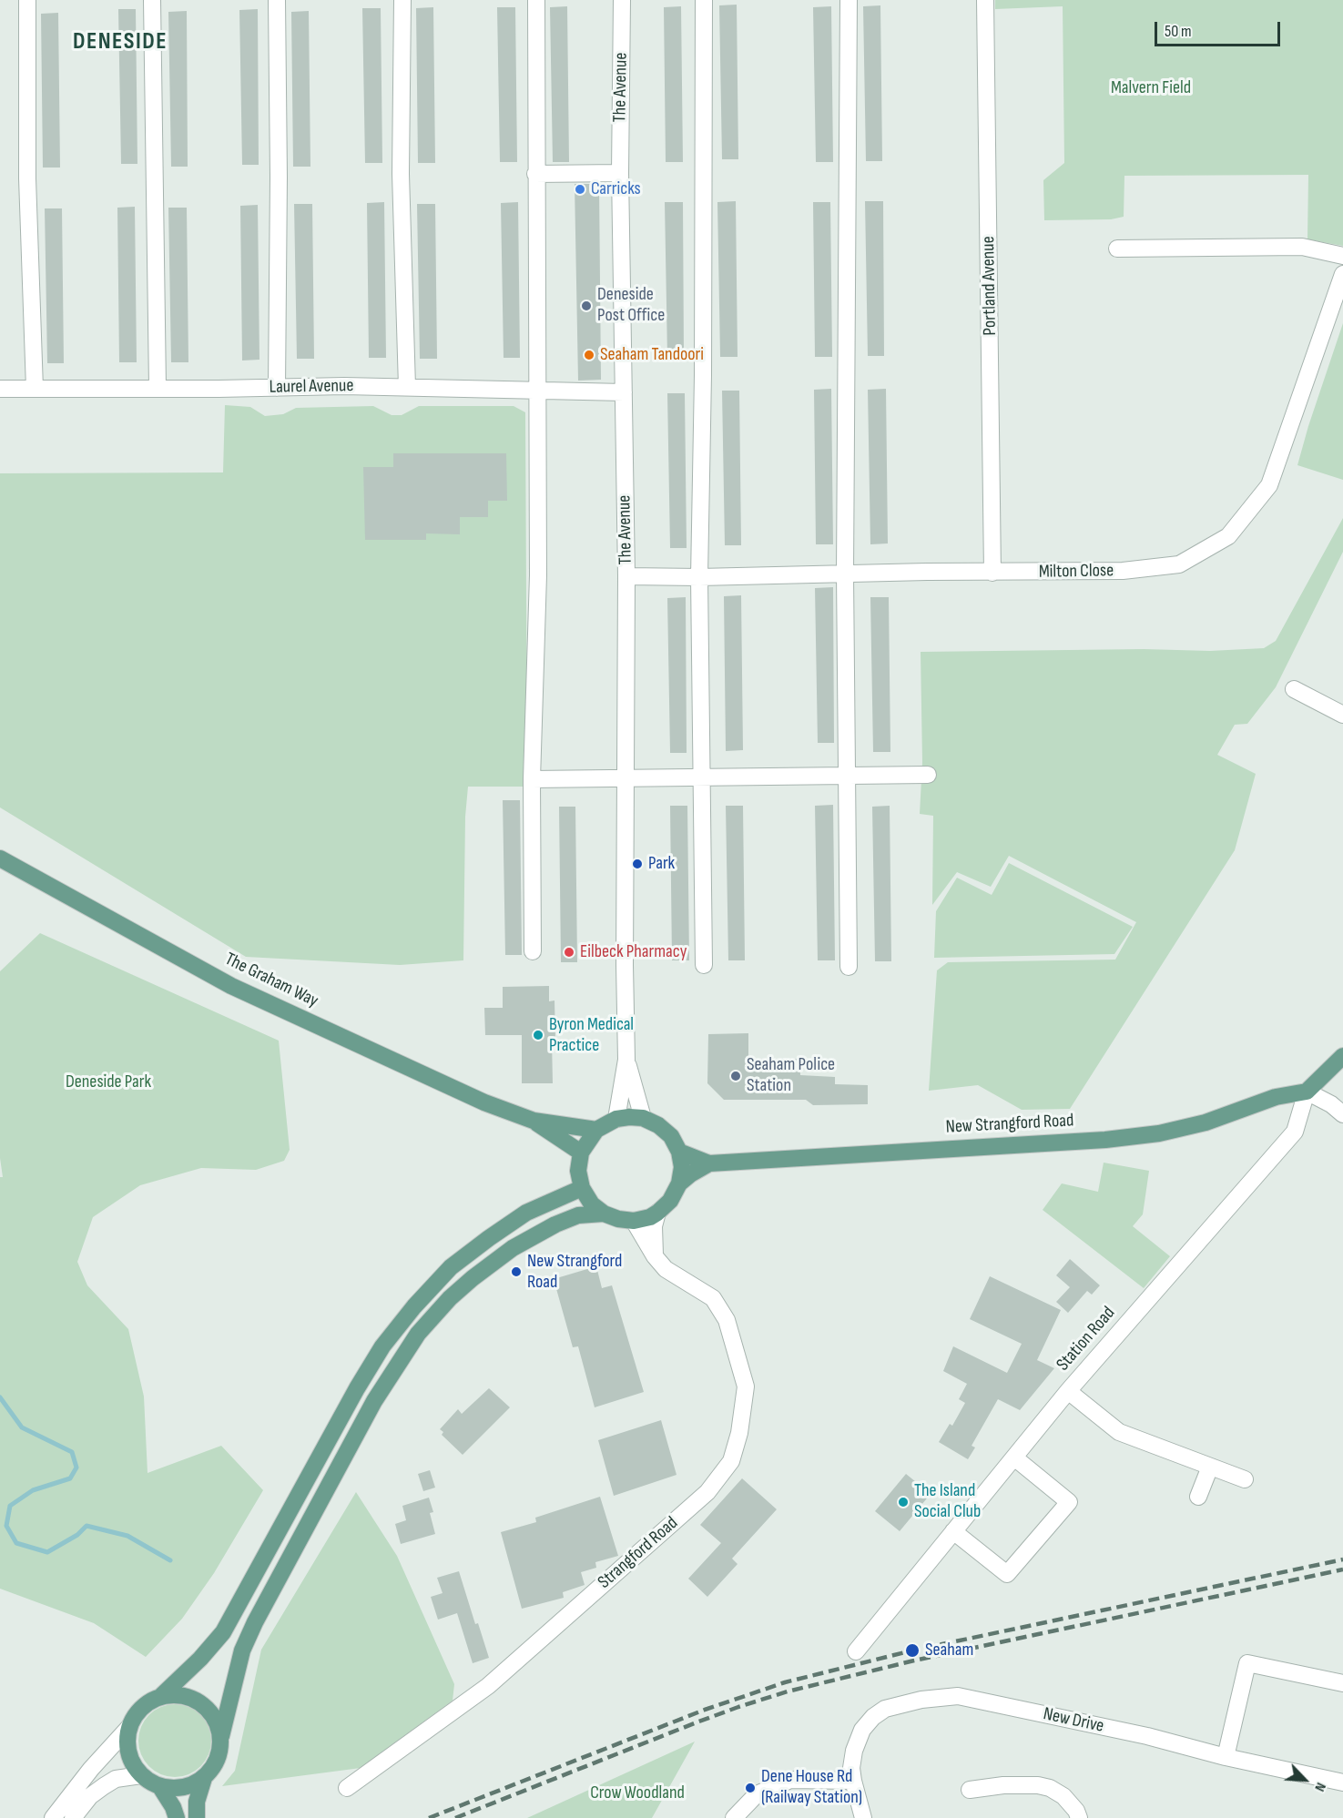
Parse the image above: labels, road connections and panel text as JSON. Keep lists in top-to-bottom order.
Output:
{
  "streets": {
    "main road": ["The Graham Way", "New Strangford Road", "Station Road"],
    "street": [
      "The Avenue",
      "Portland Avenue",
      "Laurel Avenue",
      "Milton Close",
      "Strangford Road",
      "New Drive"
    ]
  },
  "crossings": [
    ["The Avenue", "Laurel Avenue"],
    ["The Avenue", "Milton Close"],
    ["The Avenue", "The Graham Way"],
    ["The Avenue", "New Strangford Road"],
    ["The Avenue", "Strangford Road"],
    ["Portland Avenue", "Milton Close"],
    ["The Graham Way", "New Strangford Road"],
    ["The Graham Way", "Strangford Road"],
    ["New Strangford Road", "Station Road"],
    ["New Strangford Road", "Strangford Road"]
  ],
  "districts": ["DENESIDE"],
  "parks": ["Malvern Field", "Deneside Park", "Crow Woodland"],
  "places": [
    "Carricks",
    "Deneside Post Office",
    "Seaham Tandoori",
    "Park",
    "Eilbeck Pharmacy",
    "Byron Medical Practice",
    "Seaham Police Station",
    "New Strangford Road",
    "The Island Social Club",
    "Seaham",
    "Dene House Rd (Railway Station)"
  ],
  "scale_bar": "50 m",
  "north": "bottom right"
}
